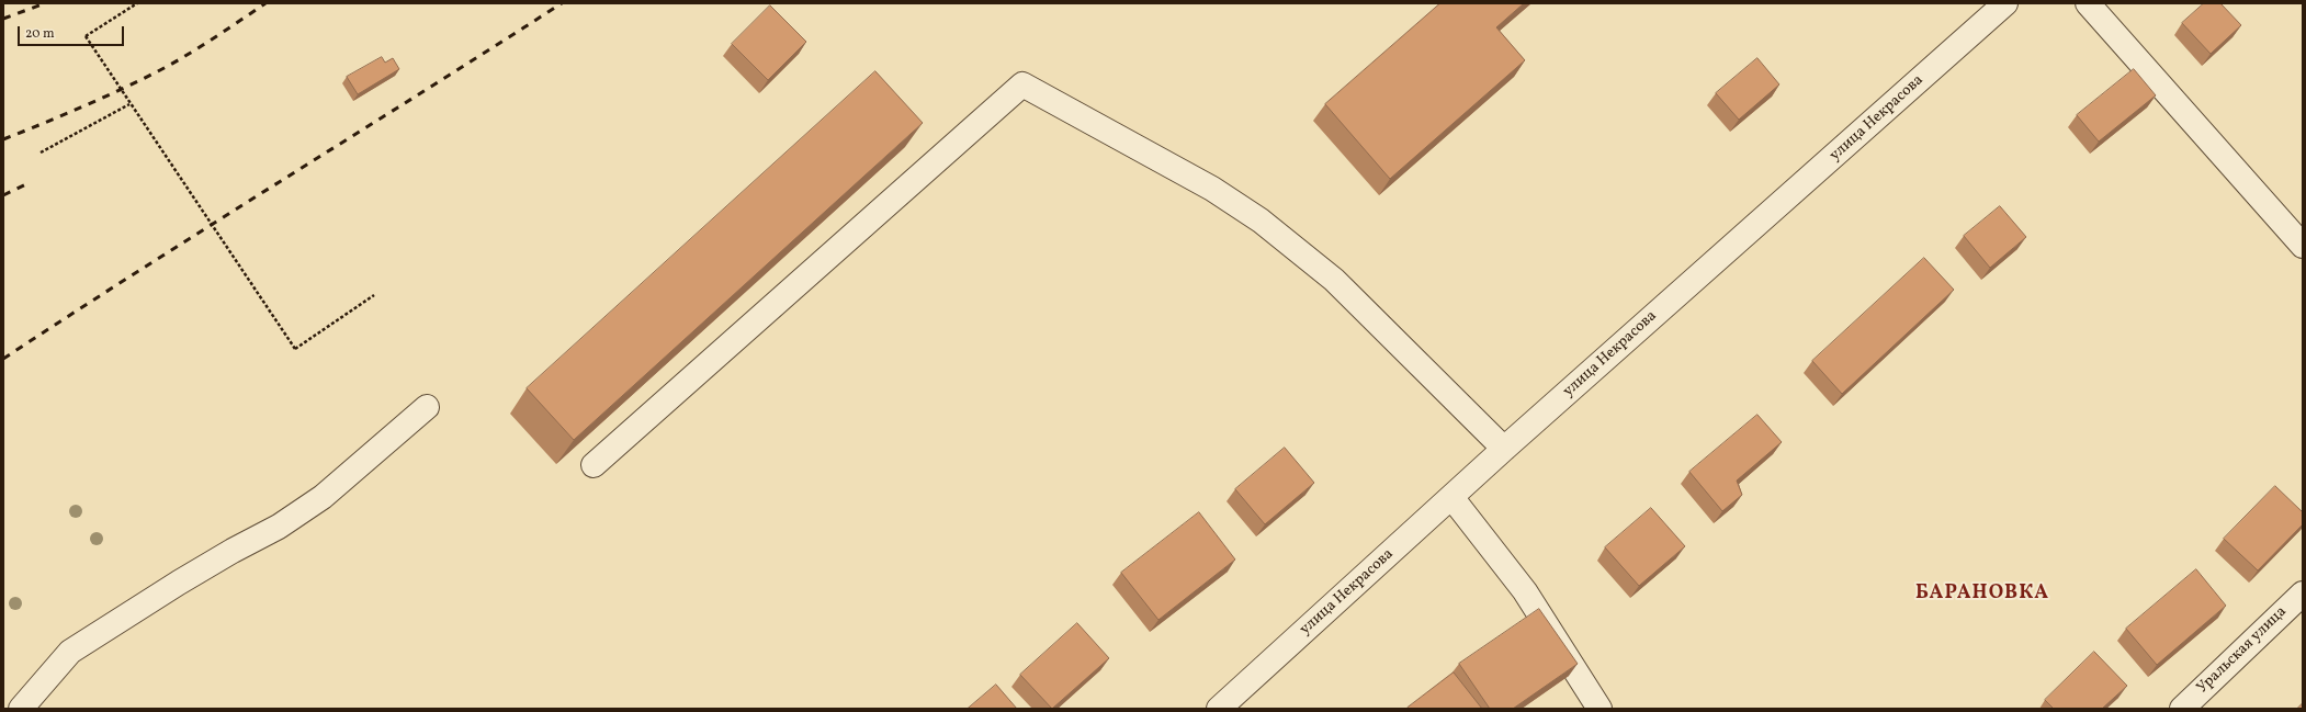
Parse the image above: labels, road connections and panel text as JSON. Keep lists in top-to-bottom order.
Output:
{
  "streets": {
    "street": ["улица Некрасова", "Уральская улица"]
  },
  "districts": ["БАРАНОВКА"],
  "scale_bar": "20 m"
}
